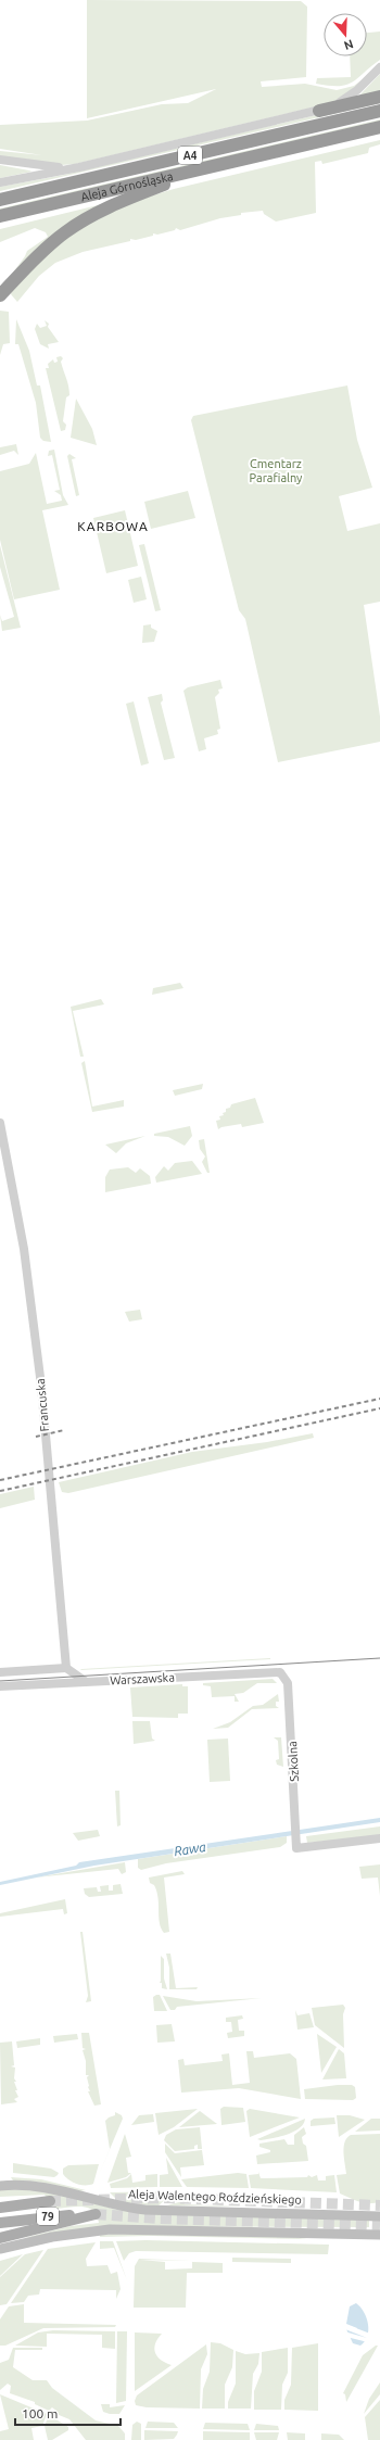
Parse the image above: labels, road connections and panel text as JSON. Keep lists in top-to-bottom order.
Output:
{
  "streets": {
    "highway": ["A4", "Aleja Górnośląska"],
    "main road": ["Aleja Walentego Roździeńskiego", "79"],
    "street": ["Francuska", "Warszawska", "Szkolna"]
  },
  "crossings": [
    ["Warszawska", "Szkolna"]
  ],
  "districts": ["KARBOWA"],
  "water": ["Rawa"],
  "parks": ["Cmentarz Parafialny"],
  "scale_bar": "100 m",
  "north": "bottom"
}
